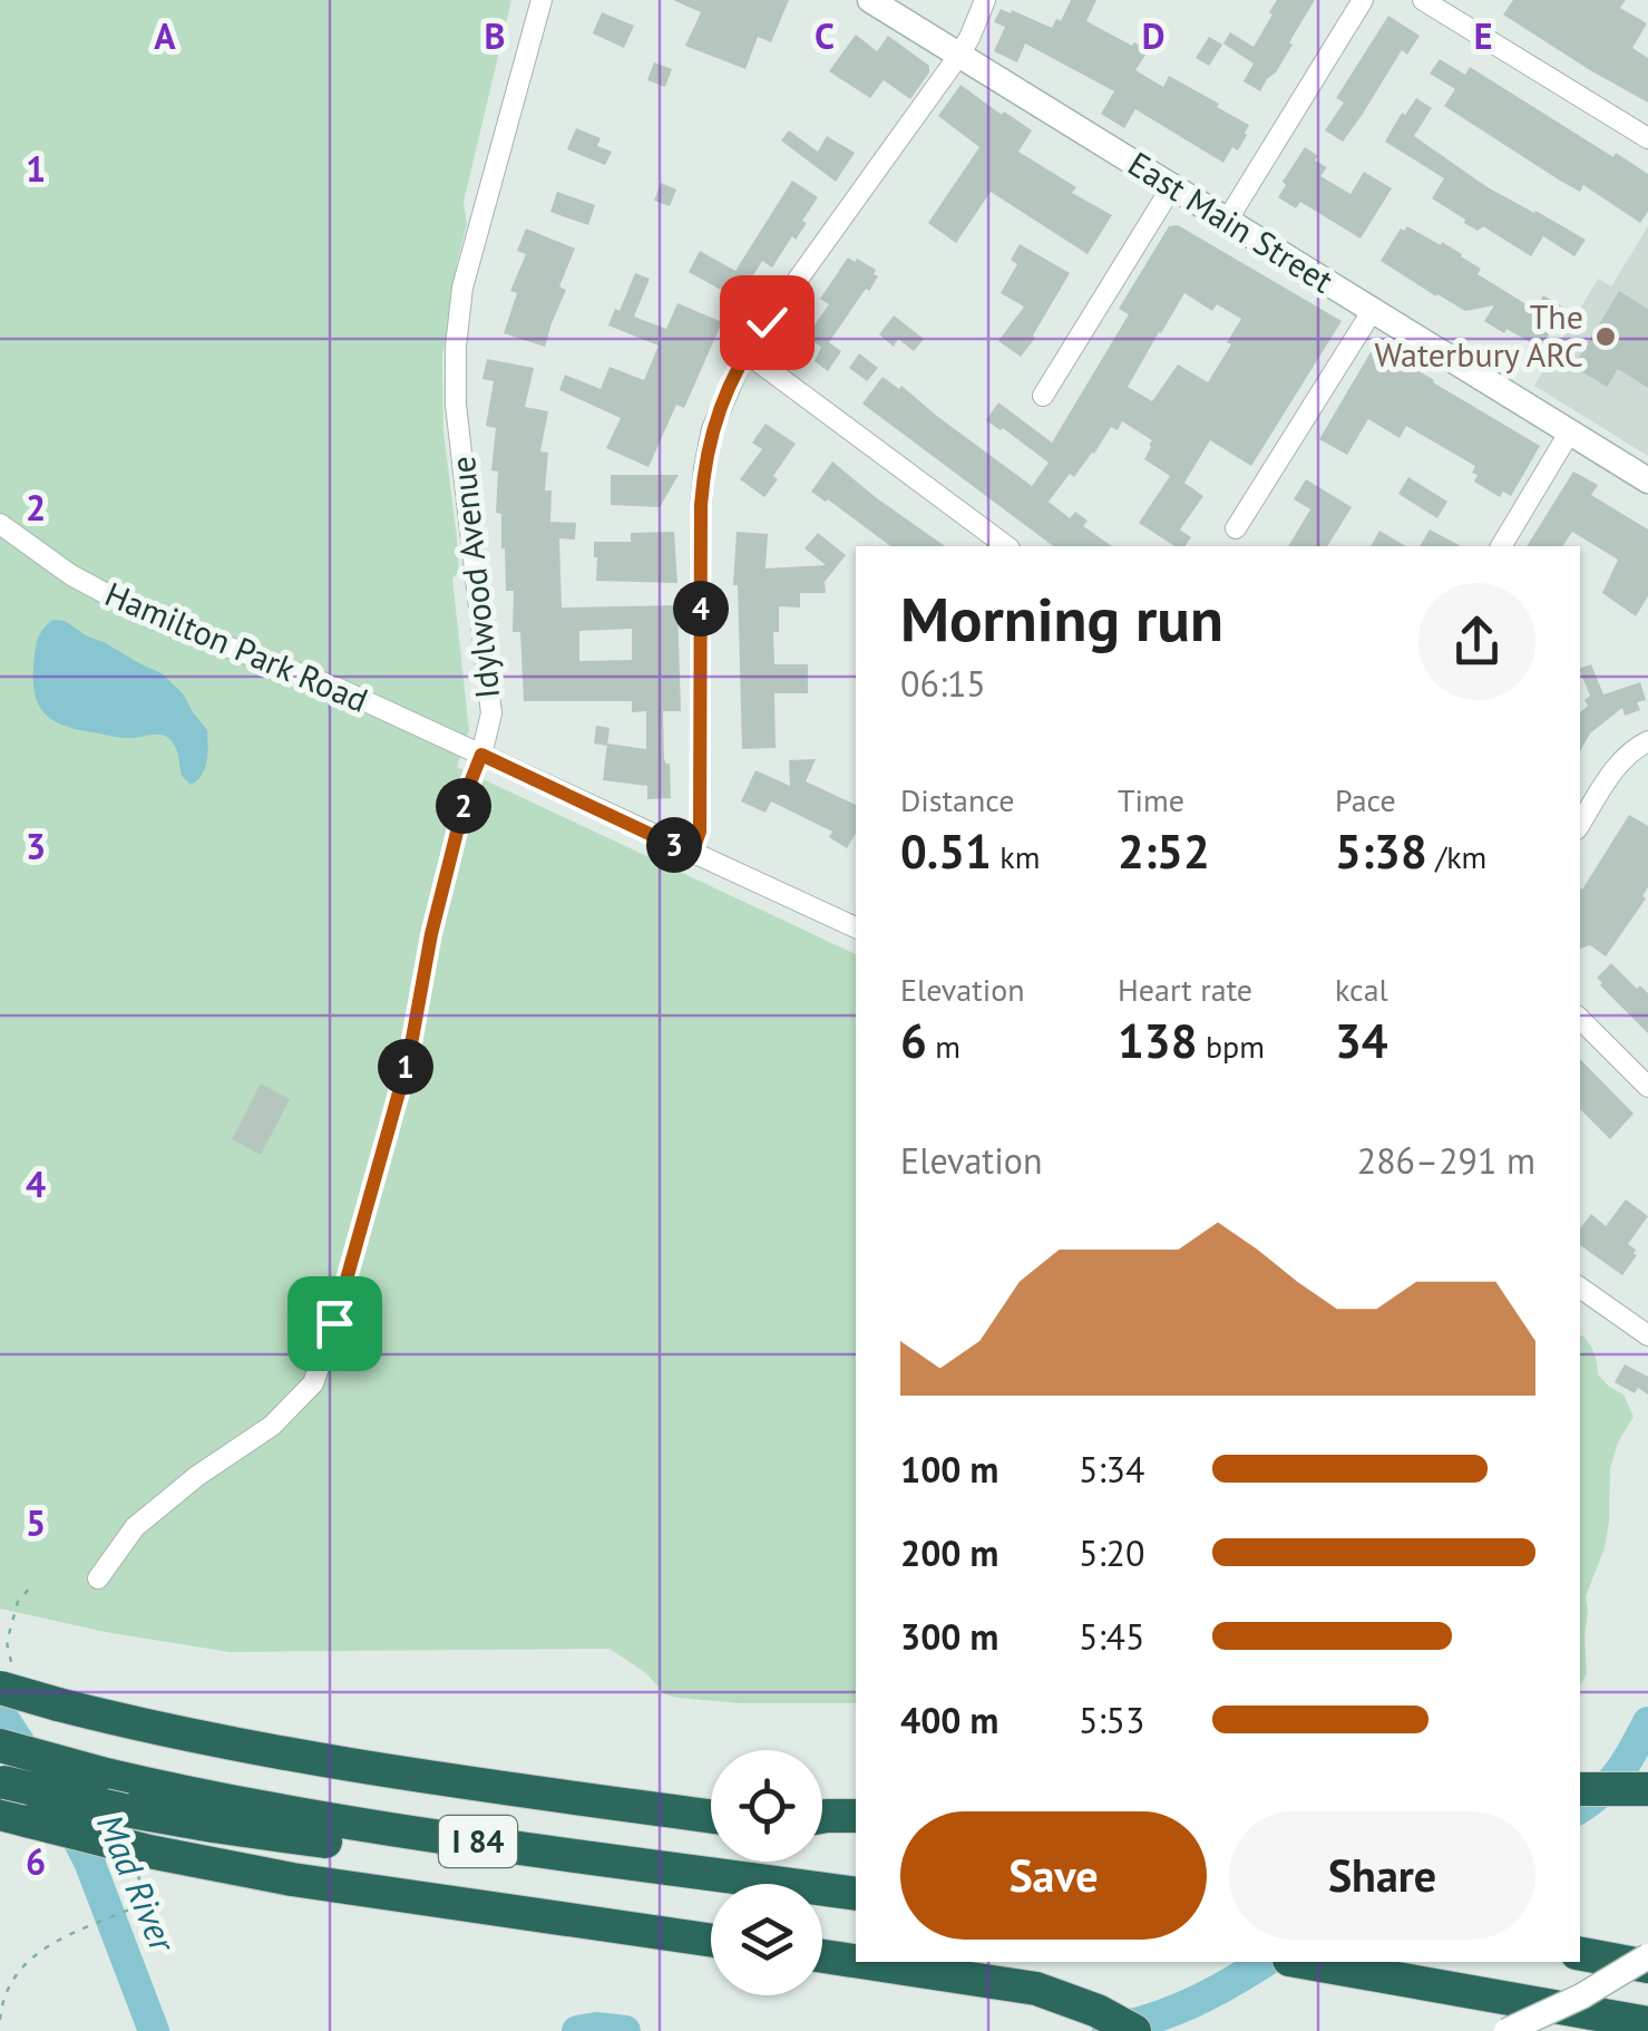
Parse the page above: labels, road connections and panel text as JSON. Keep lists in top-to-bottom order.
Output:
{
  "streets": {
    "highway": ["I 84"],
    "main road": ["East Main Street"],
    "street": ["Idylwood Avenue", "Hamilton Park Road"]
  },
  "crossings": [
    ["Idylwood Avenue", "Hamilton Park Road"]
  ],
  "water": ["Mad River"],
  "places": ["The Waterbury ARC"],
  "page": {
    "heading": ["Morning run", "06:15"],
    "pins": [
      "4",
      "2",
      "3",
      "1"
    ],
    "stats": [
      ["Distance", "0.51 km"],
      ["Time", "2:52"],
      ["Pace", "5:38 /km"],
      ["Elevation", "6 m"],
      ["Heart rate", "138 bpm"],
      ["kcal", "34"]
    ],
    "chart": ["Elevation", "286–291 m"],
    "list": [
      {
        "name": "100 m",
        "note": "5:34"
      },
      {
        "name": "200 m",
        "note": "5:20"
      },
      {
        "name": "300 m",
        "note": "5:45"
      },
      {
        "name": "400 m",
        "note": "5:53"
      }
    ],
    "buttons": ["Save", "Share"]
  },
  "grid": {
    "columns": [
      "A",
      "B",
      "C",
      "D",
      "E"
    ],
    "rows": [
      "1",
      "2",
      "3",
      "4",
      "5",
      "6"
    ]
  }
}
